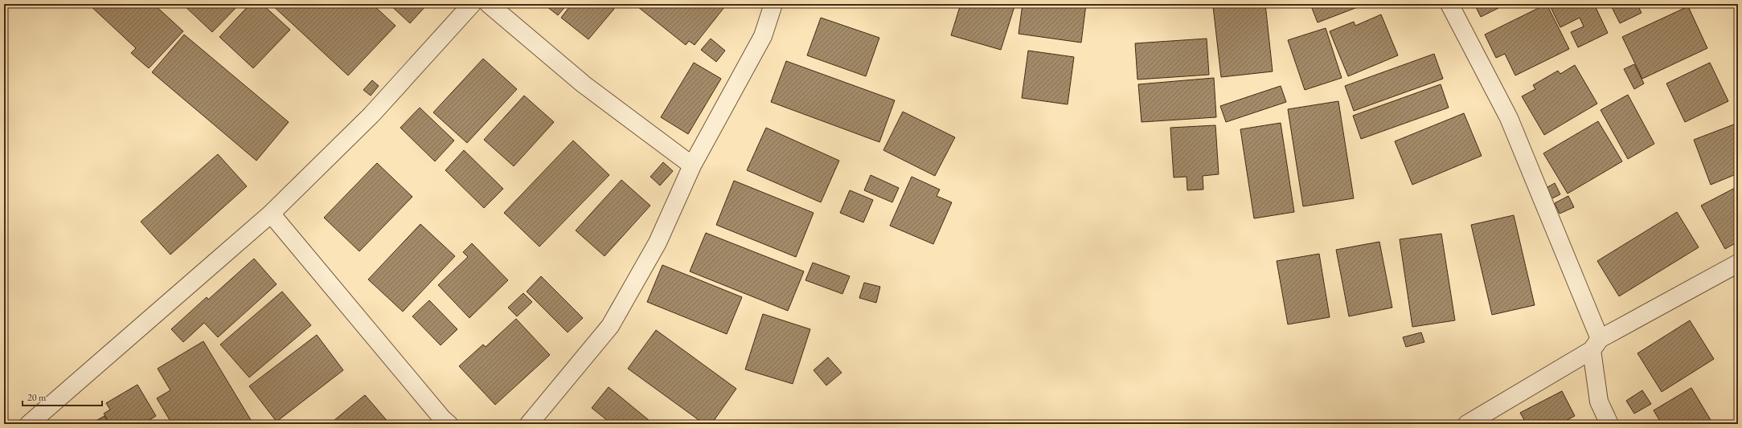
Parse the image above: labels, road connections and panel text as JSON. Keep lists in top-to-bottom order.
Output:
{
  "scale_bar": "20 m"
}
